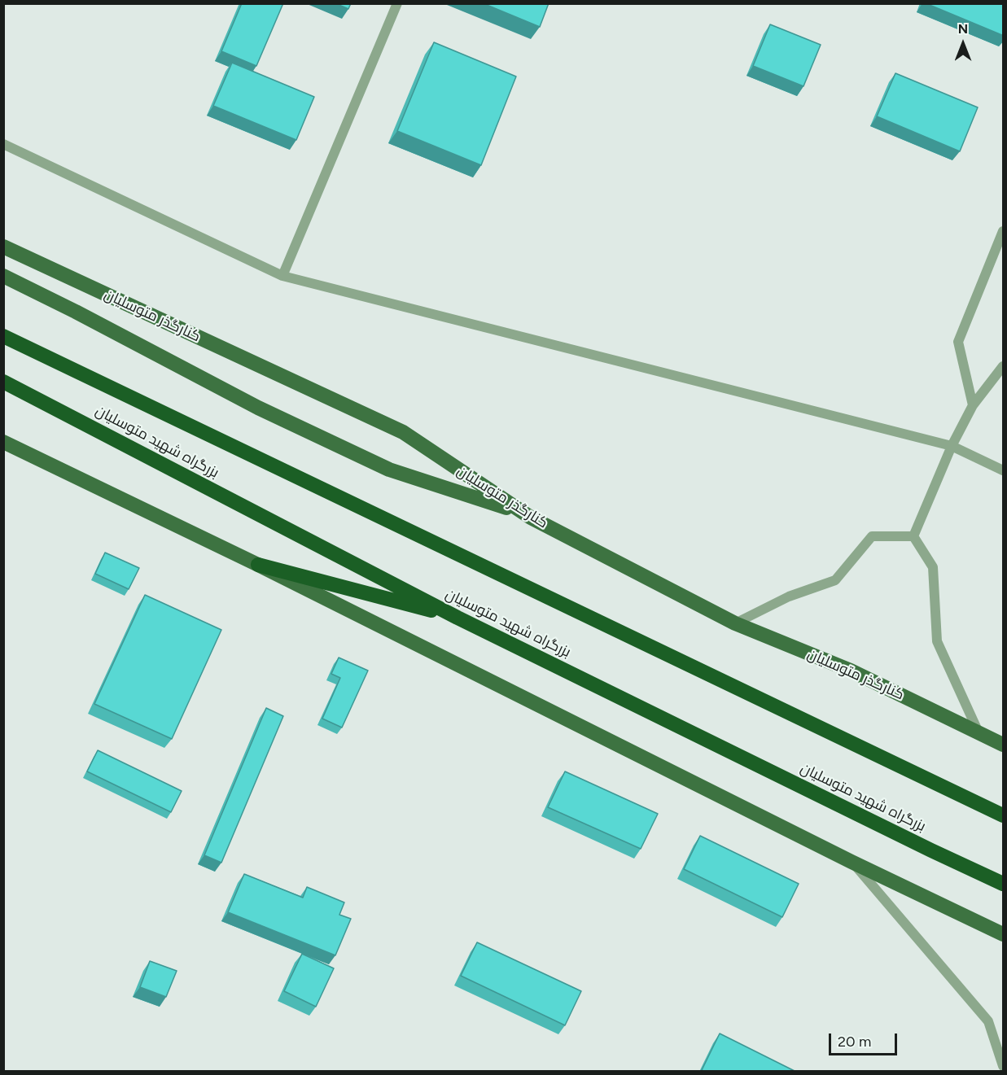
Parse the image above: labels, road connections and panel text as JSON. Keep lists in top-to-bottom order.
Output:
{
  "streets": {
    "highway": ["بزرگراه شهید متوسلیان"],
    "main road": ["کنارگذر متوسلیان"]
  },
  "scale_bar": "20 m",
  "north": "top"
}
